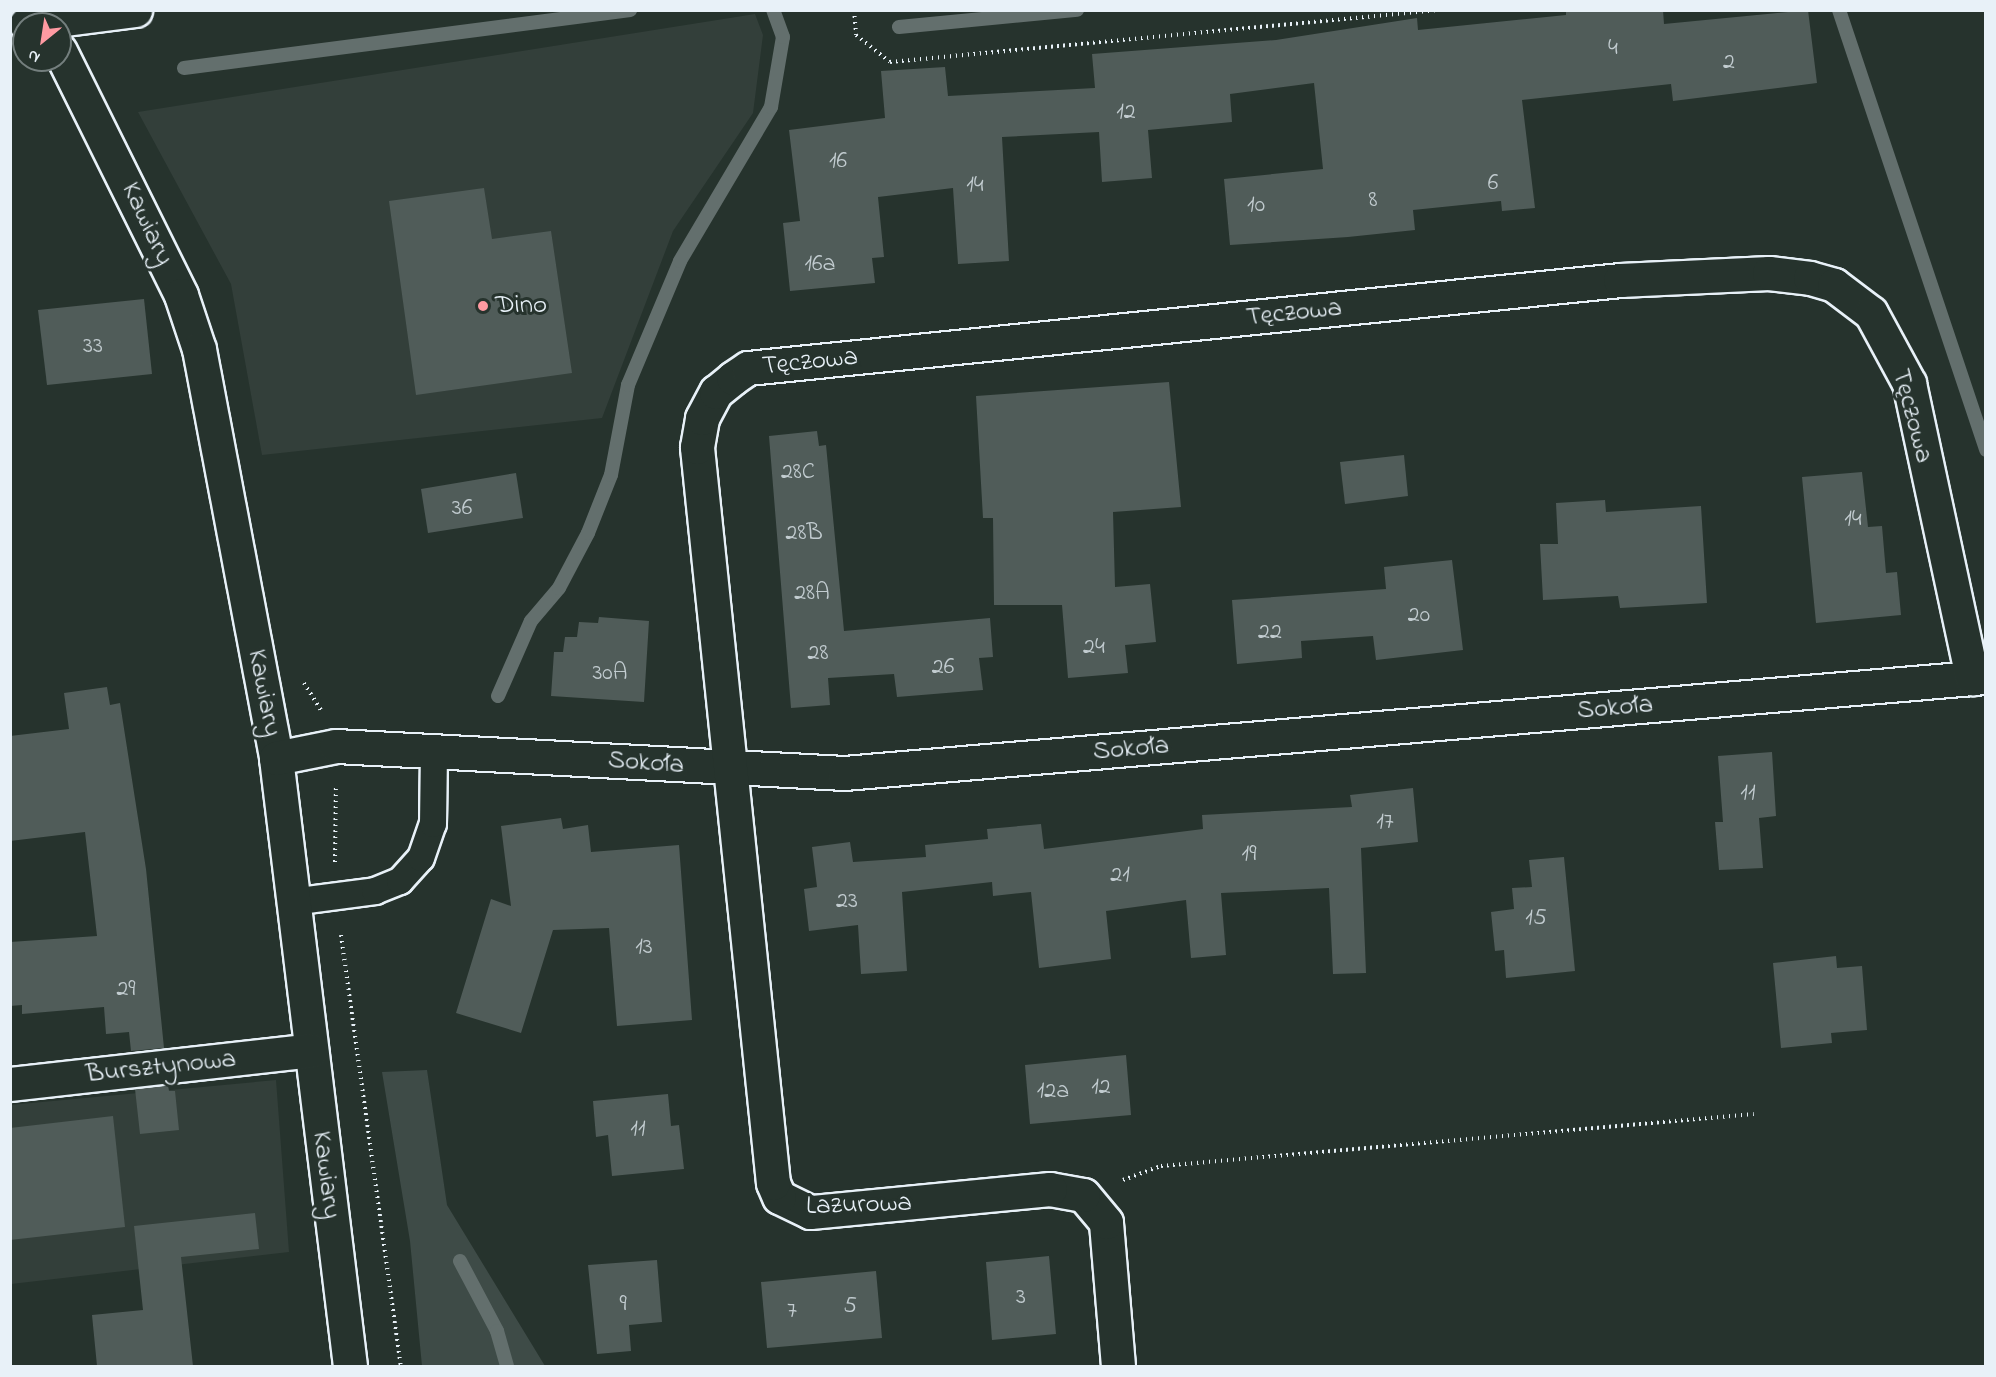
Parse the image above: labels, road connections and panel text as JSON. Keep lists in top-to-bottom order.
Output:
{
  "streets": {
    "street": [
      "Kawiary",
      "Tęczowa",
      "Sokoła",
      "Bursztynowa",
      "Lazurowa"
    ]
  },
  "crossings": [
    ["Kawiary", "Sokoła"],
    ["Kawiary", "Bursztynowa"],
    ["Tęczowa", "Sokoła"],
    ["Tęczowa", "Lazurowa"],
    ["Sokoła", "Lazurowa"]
  ],
  "places": ["Dino"],
  "house_numbers": [
    "4",
    "2",
    "12",
    "16",
    "6",
    "14",
    "8",
    "10",
    "16a",
    "33",
    "28C",
    "36",
    "14",
    "28B",
    "28A",
    "20",
    "22",
    "24",
    "28",
    "26",
    "30A",
    "11",
    "17",
    "19",
    "21",
    "23",
    "15",
    "13",
    "29",
    "12",
    "12a",
    "11",
    "3",
    "9",
    "5",
    "7"
  ],
  "north": "bottom left"
}
